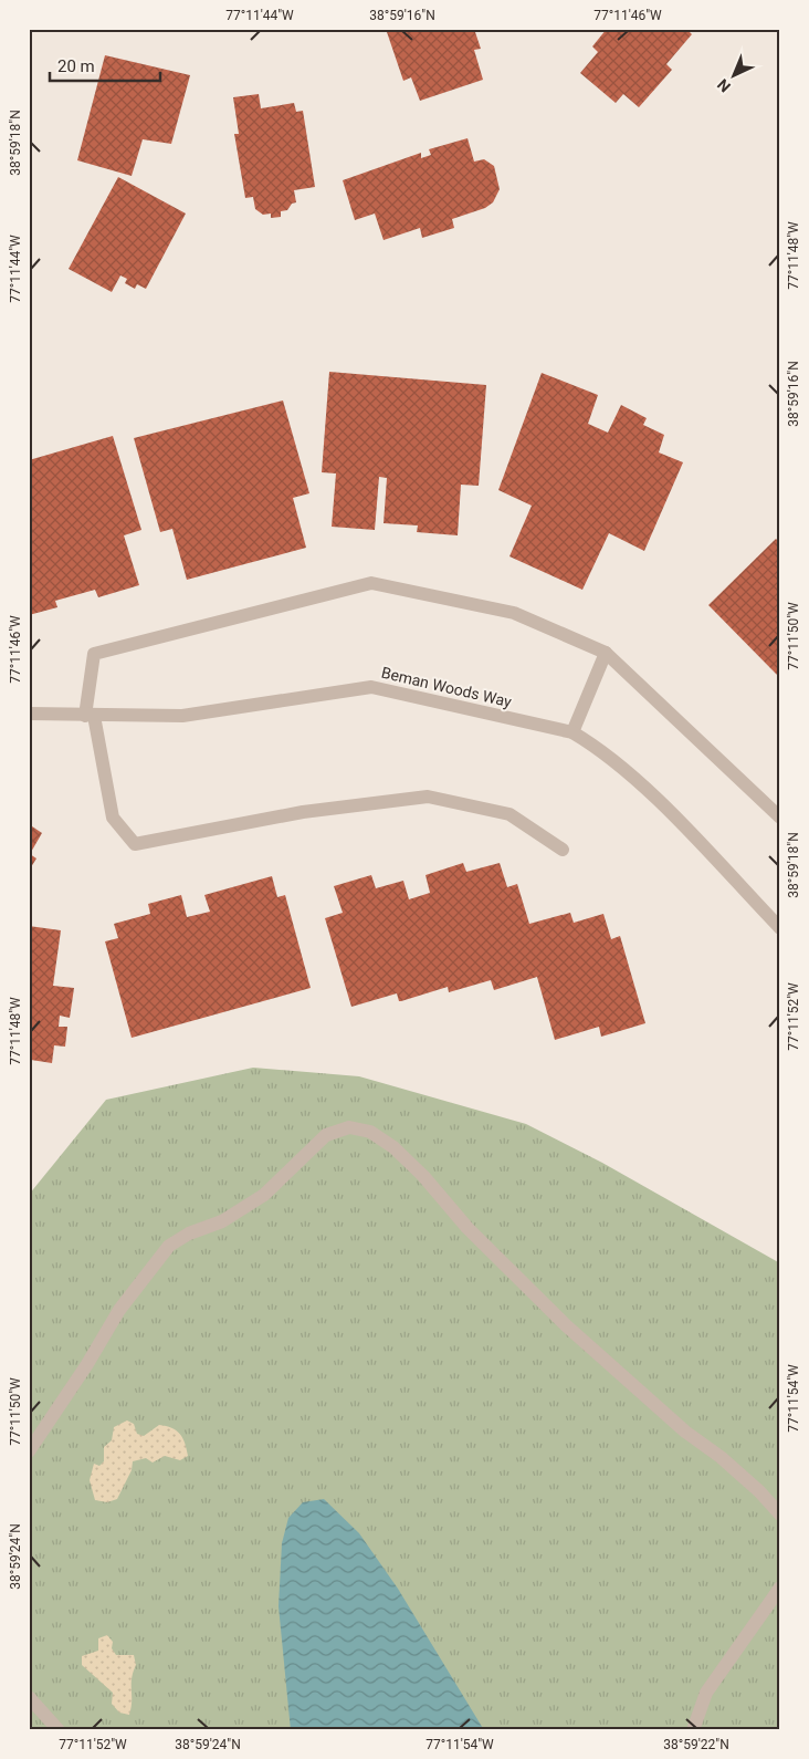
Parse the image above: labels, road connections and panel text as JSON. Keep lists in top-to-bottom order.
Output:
{
  "streets": {
    "street": ["Beman Woods Way"]
  },
  "scale_bar": "20 m",
  "north": "bottom left",
  "coordinates": [
    "77°11'44\"W",
    "38°59'16\"N",
    "77°11'46\"W",
    "38°59'18\"N",
    "77°11'48\"W",
    "77°11'50\"W",
    "77°11'52\"W",
    "77°11'54\"W",
    "38°59'24\"N",
    "38°59'22\"N"
  ]
}
